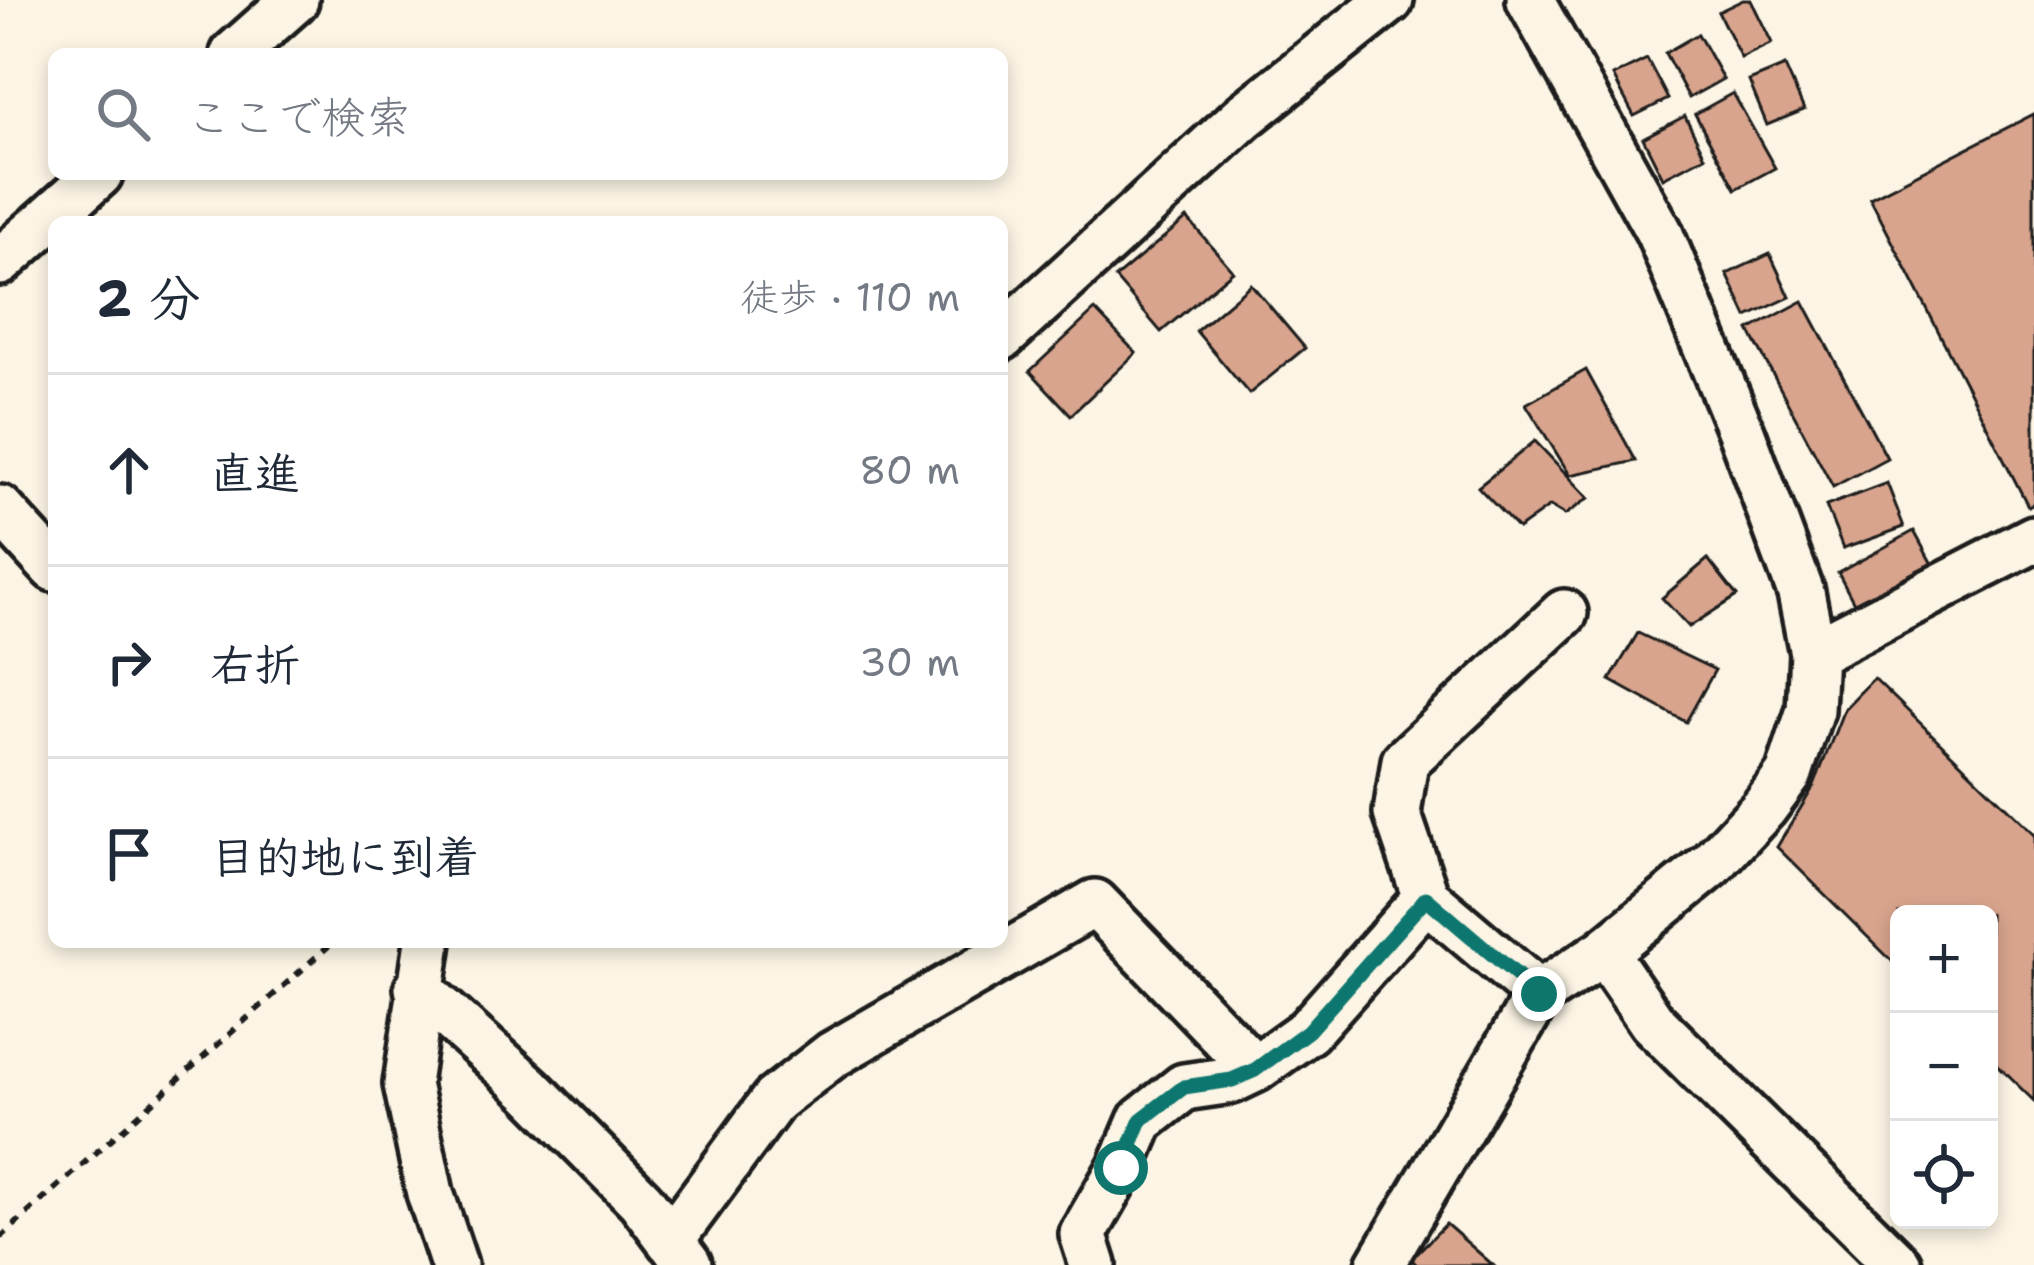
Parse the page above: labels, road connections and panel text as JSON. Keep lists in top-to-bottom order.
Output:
{
  "page": {
    "search": "ここで検索",
    "heading": ["2 分", "徒歩 · 110 m"],
    "list": [
      ["直進", "80 m"],
      ["右折", "30 m"],
      "目的地に到着"
    ],
    "map_buttons": ["+", "−"]
  }
}
